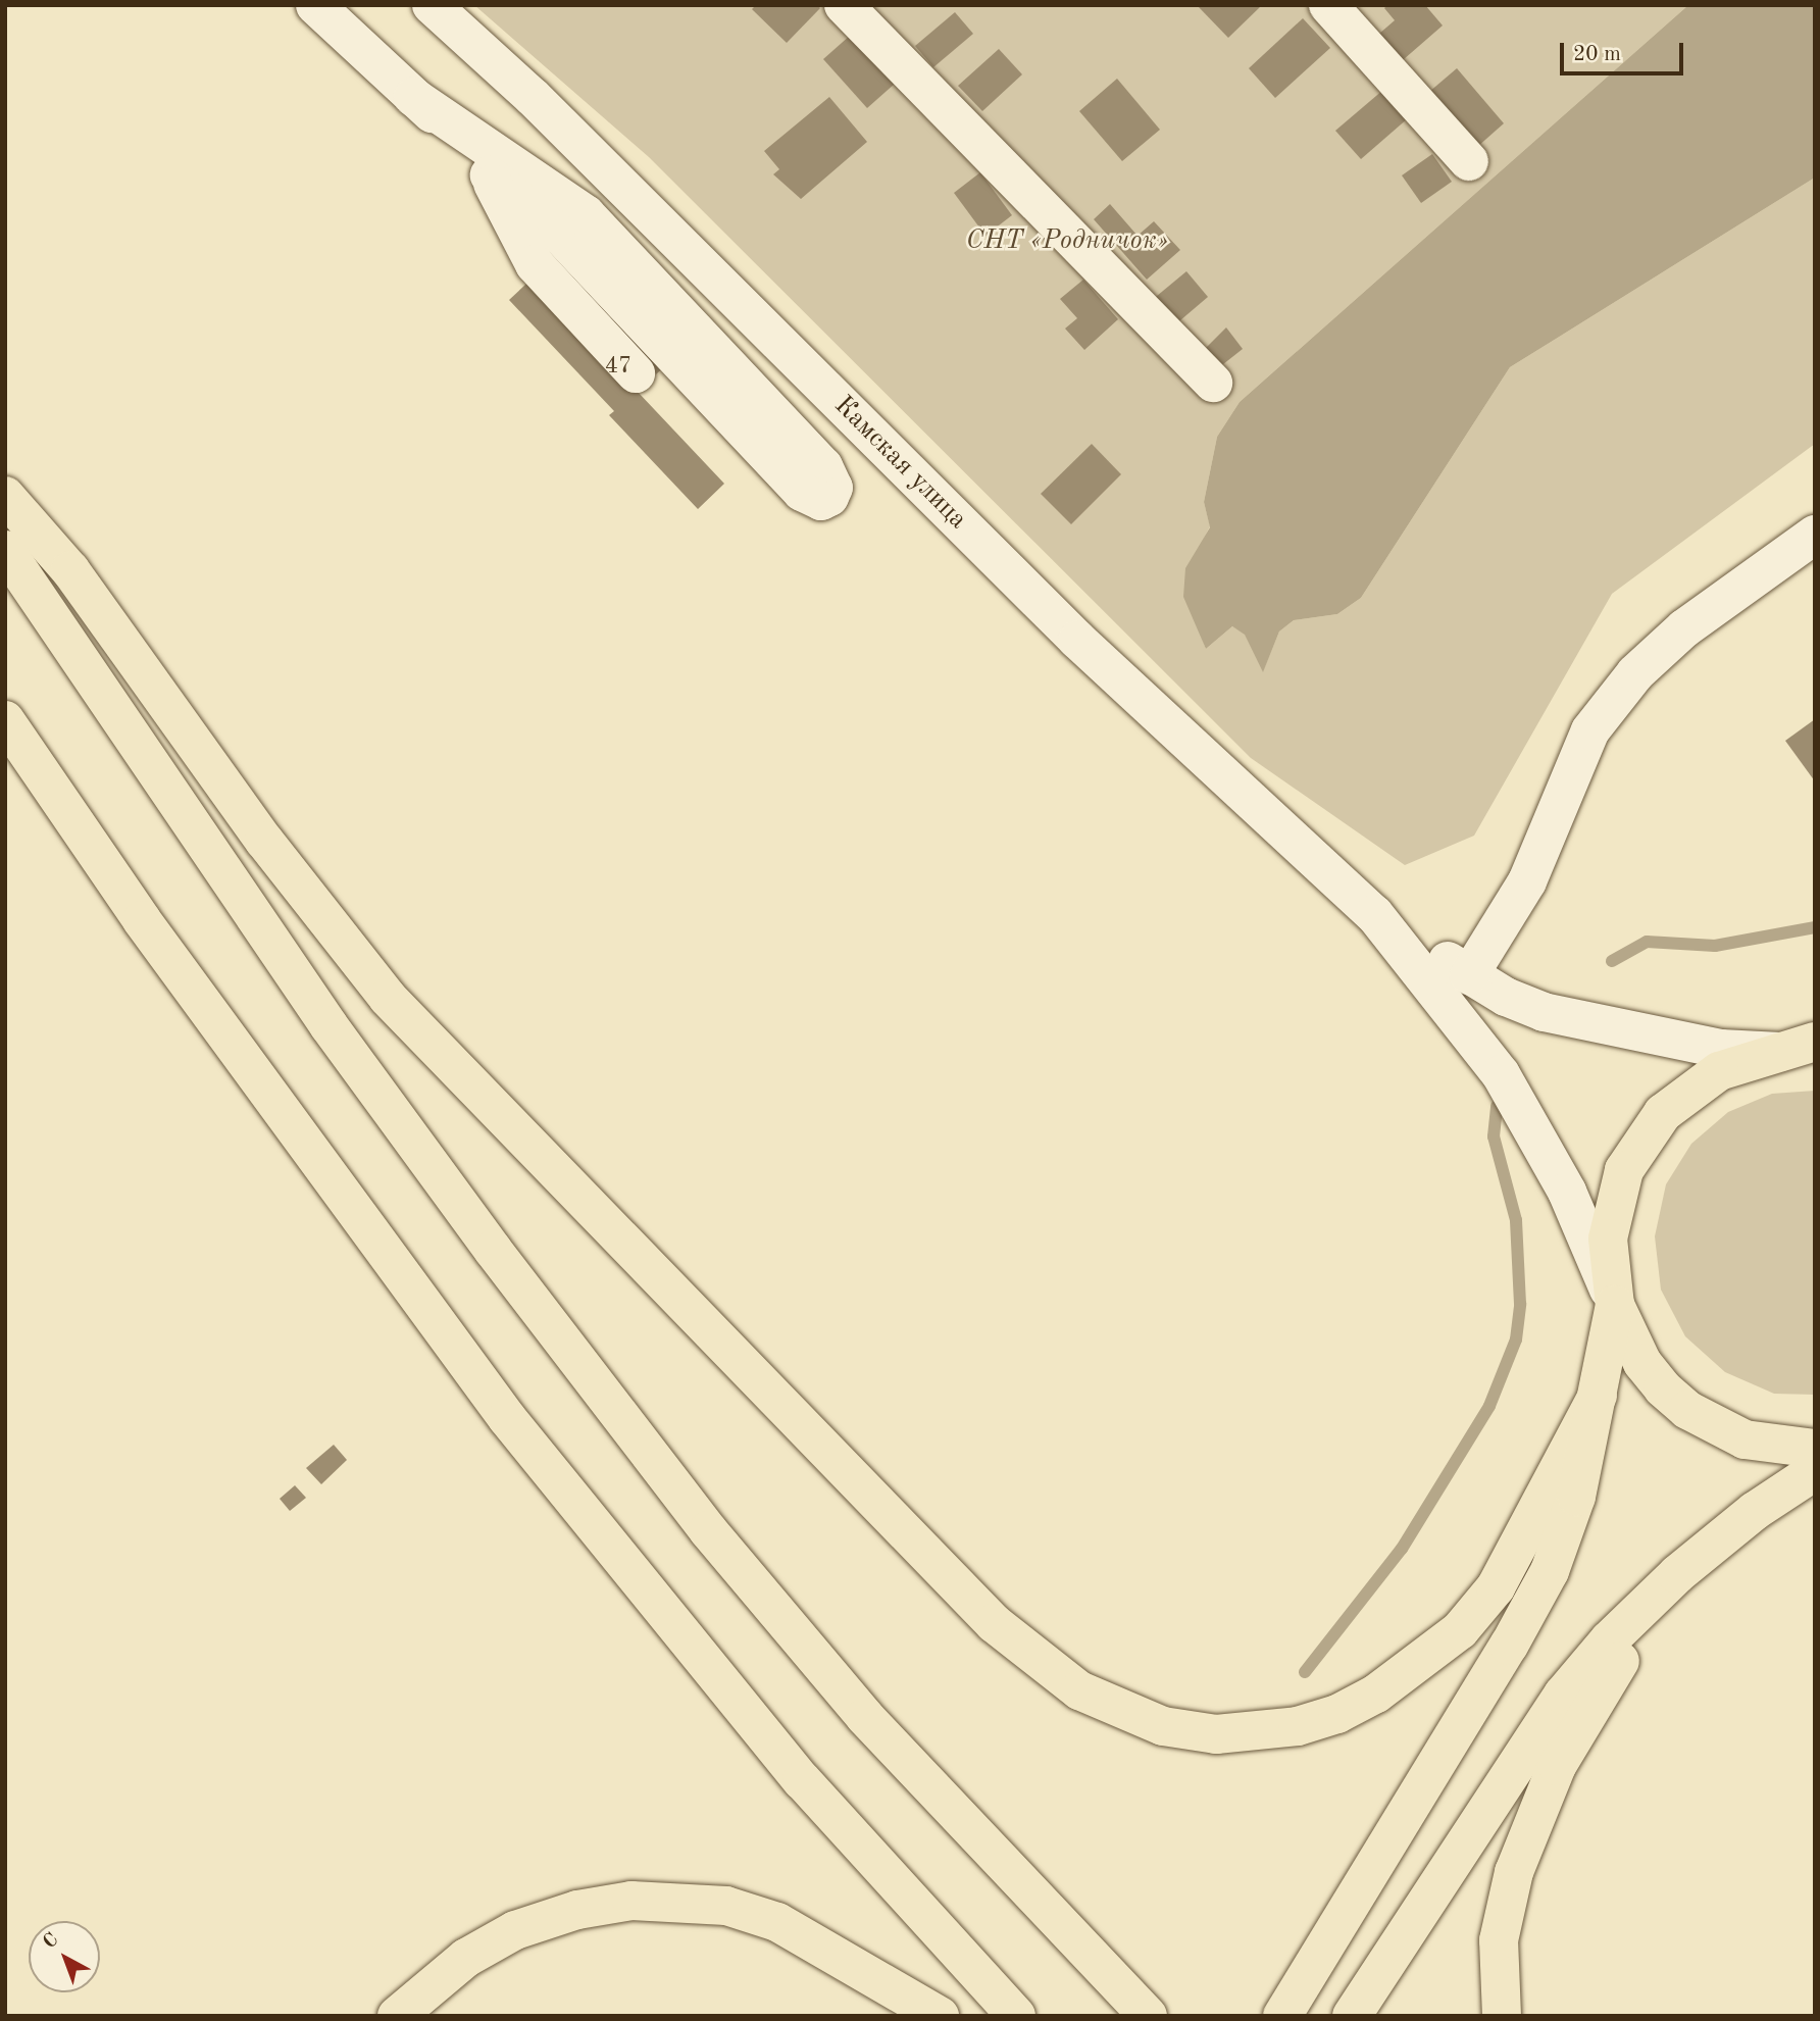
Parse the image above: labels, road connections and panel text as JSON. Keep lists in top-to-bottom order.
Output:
{
  "streets": {
    "street": ["Камская улица"]
  },
  "parks": ["СНТ «Родничок»"],
  "house_numbers": ["47"],
  "scale_bar": "20 m",
  "north": "top left"
}
